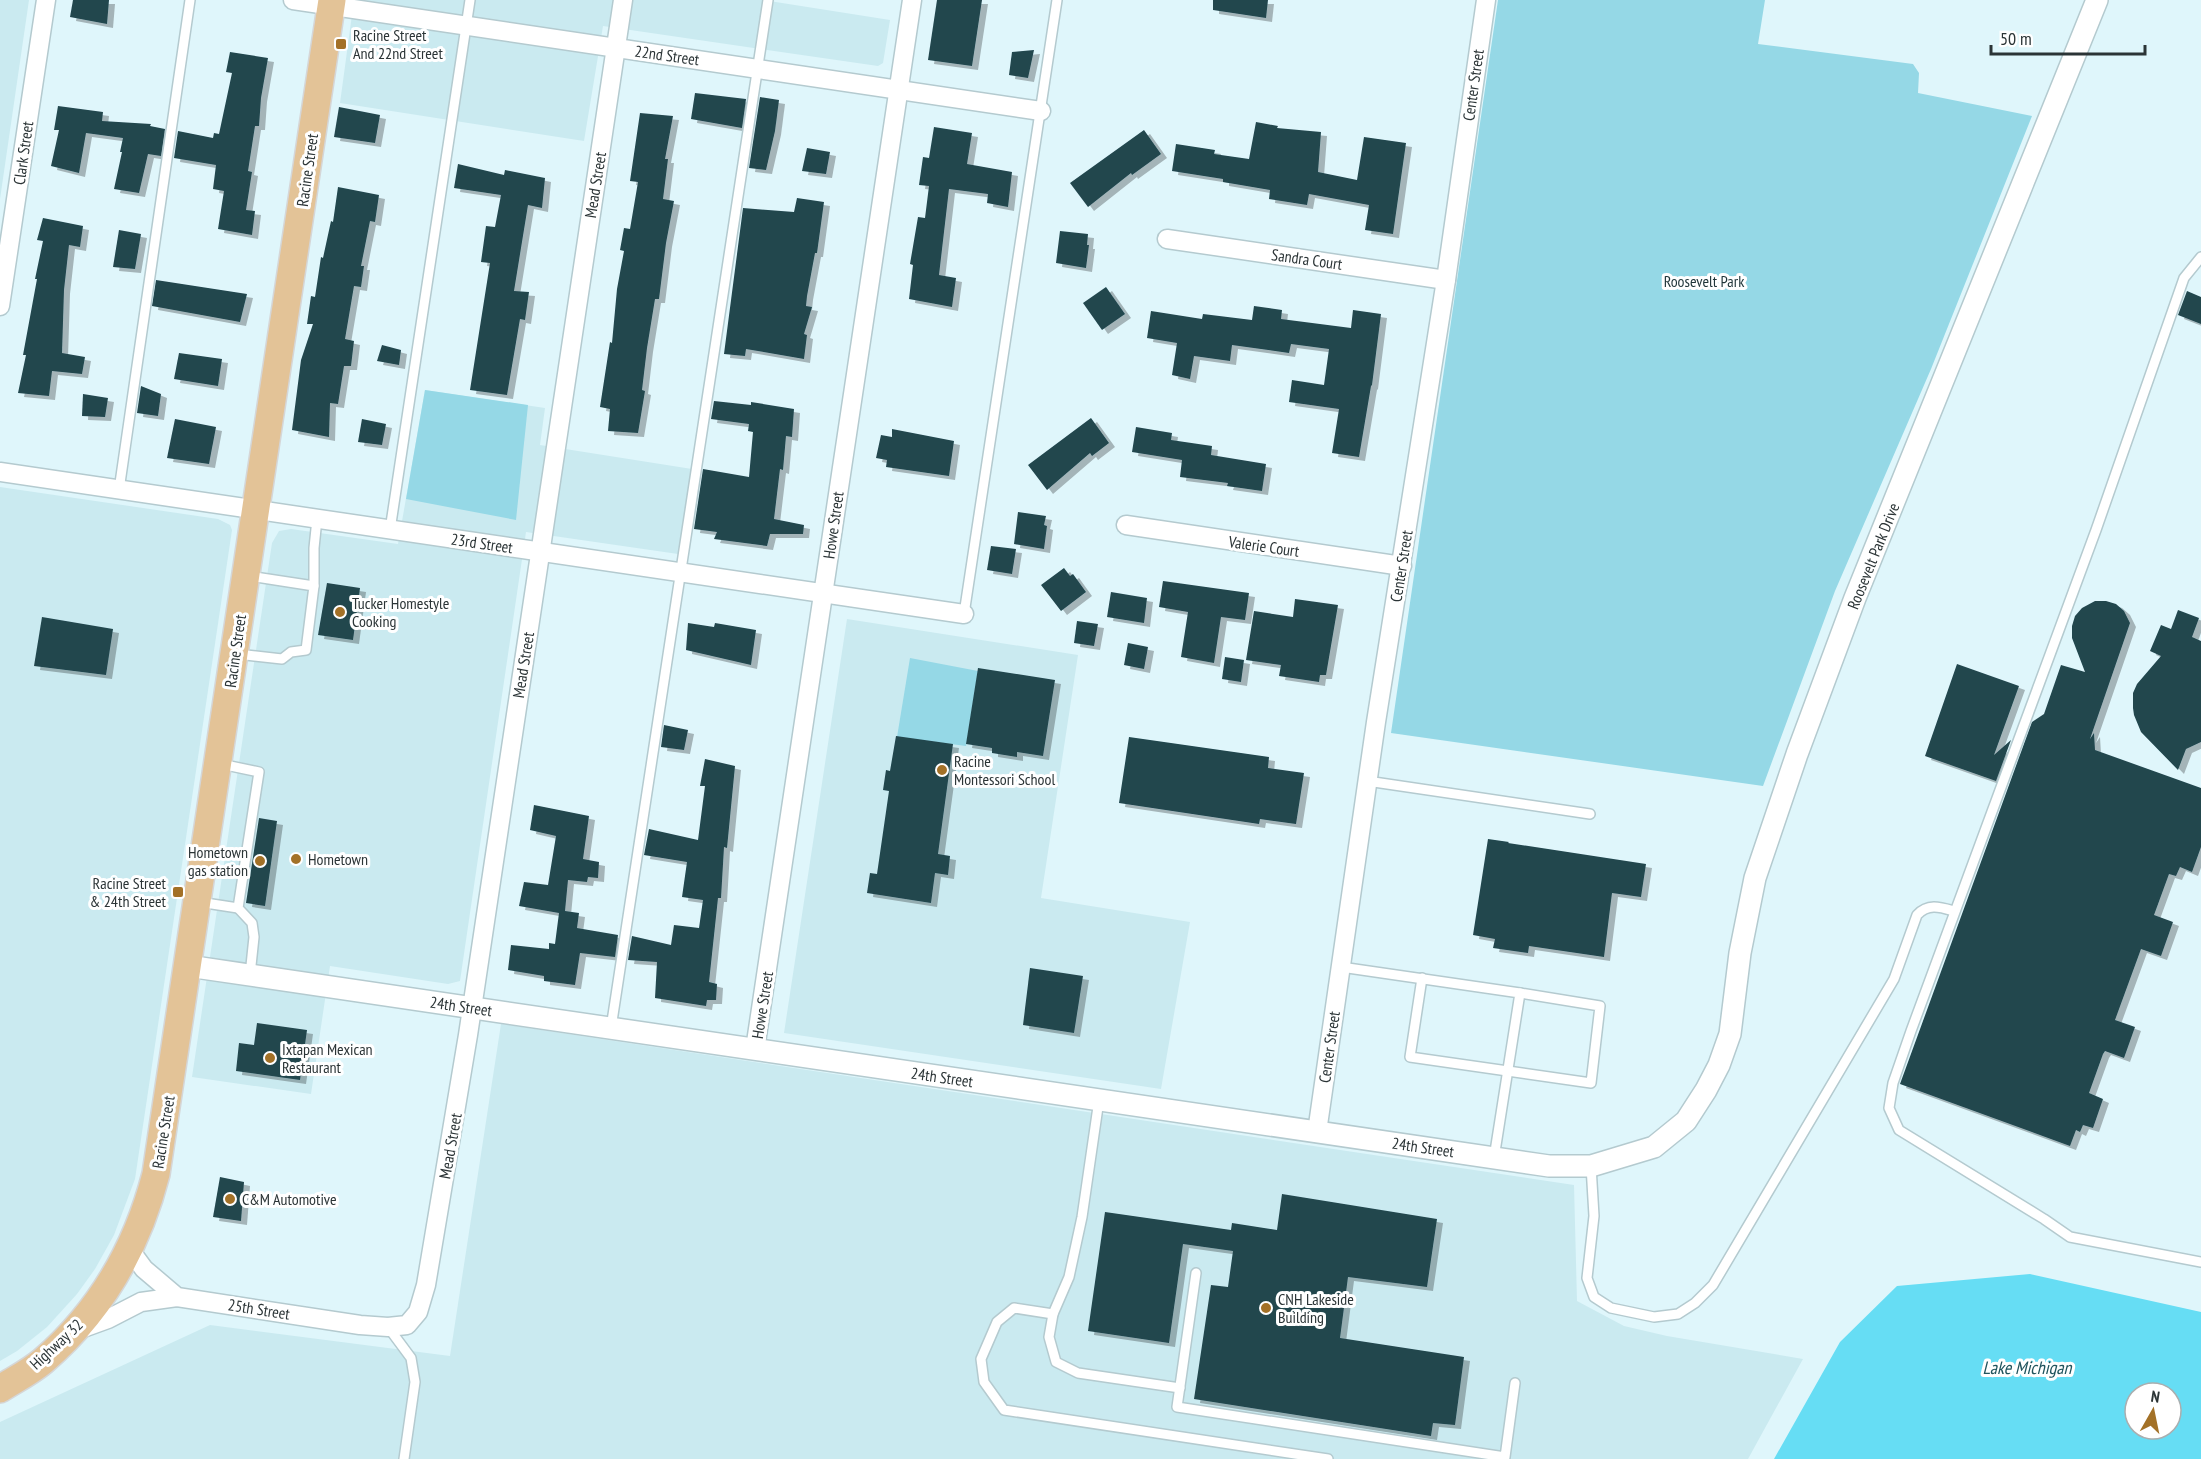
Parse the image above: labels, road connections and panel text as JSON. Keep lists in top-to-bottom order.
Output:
{
  "streets": {
    "main road": ["Racine Street", "Highway 32"],
    "street": [
      "22nd Street",
      "Center Street",
      "Clark Street",
      "Mead Street",
      "Sandra Court",
      "Howe Street",
      "23rd Street",
      "Valerie Court",
      "Roosevelt Park Drive",
      "24th Street",
      "25th Street"
    ]
  },
  "crossings": [
    ["22nd Street", "Racine Street"],
    ["22nd Street", "Mead Street"],
    ["22nd Street", "Howe Street"],
    ["Center Street", "Sandra Court"],
    ["Center Street", "Valerie Court"],
    ["Center Street", "24th Street"],
    ["Racine Street", "23rd Street"],
    ["Racine Street", "24th Street"],
    ["Racine Street", "Highway 32"],
    ["Mead Street", "23rd Street"],
    ["Mead Street", "24th Street"],
    ["Mead Street", "25th Street"],
    ["Howe Street", "23rd Street"],
    ["Howe Street", "24th Street"],
    ["Roosevelt Park Drive", "24th Street"],
    ["25th Street", "Highway 32"]
  ],
  "water": ["Lake Michigan"],
  "parks": ["Roosevelt Park"],
  "places": {
    "transit": ["Racine Street And 22nd Street", "Racine Street & 24th Street"],
    "other": [
      "Tucker Homestyle Cooking",
      "Racine Montessori School",
      "Hometown",
      "Hometown gas station",
      "Ixtapan Mexican Restaurant",
      "C&M Automotive",
      "CNH Lakeside Building"
    ]
  },
  "scale_bar": "50 m",
  "north": "top"
}
